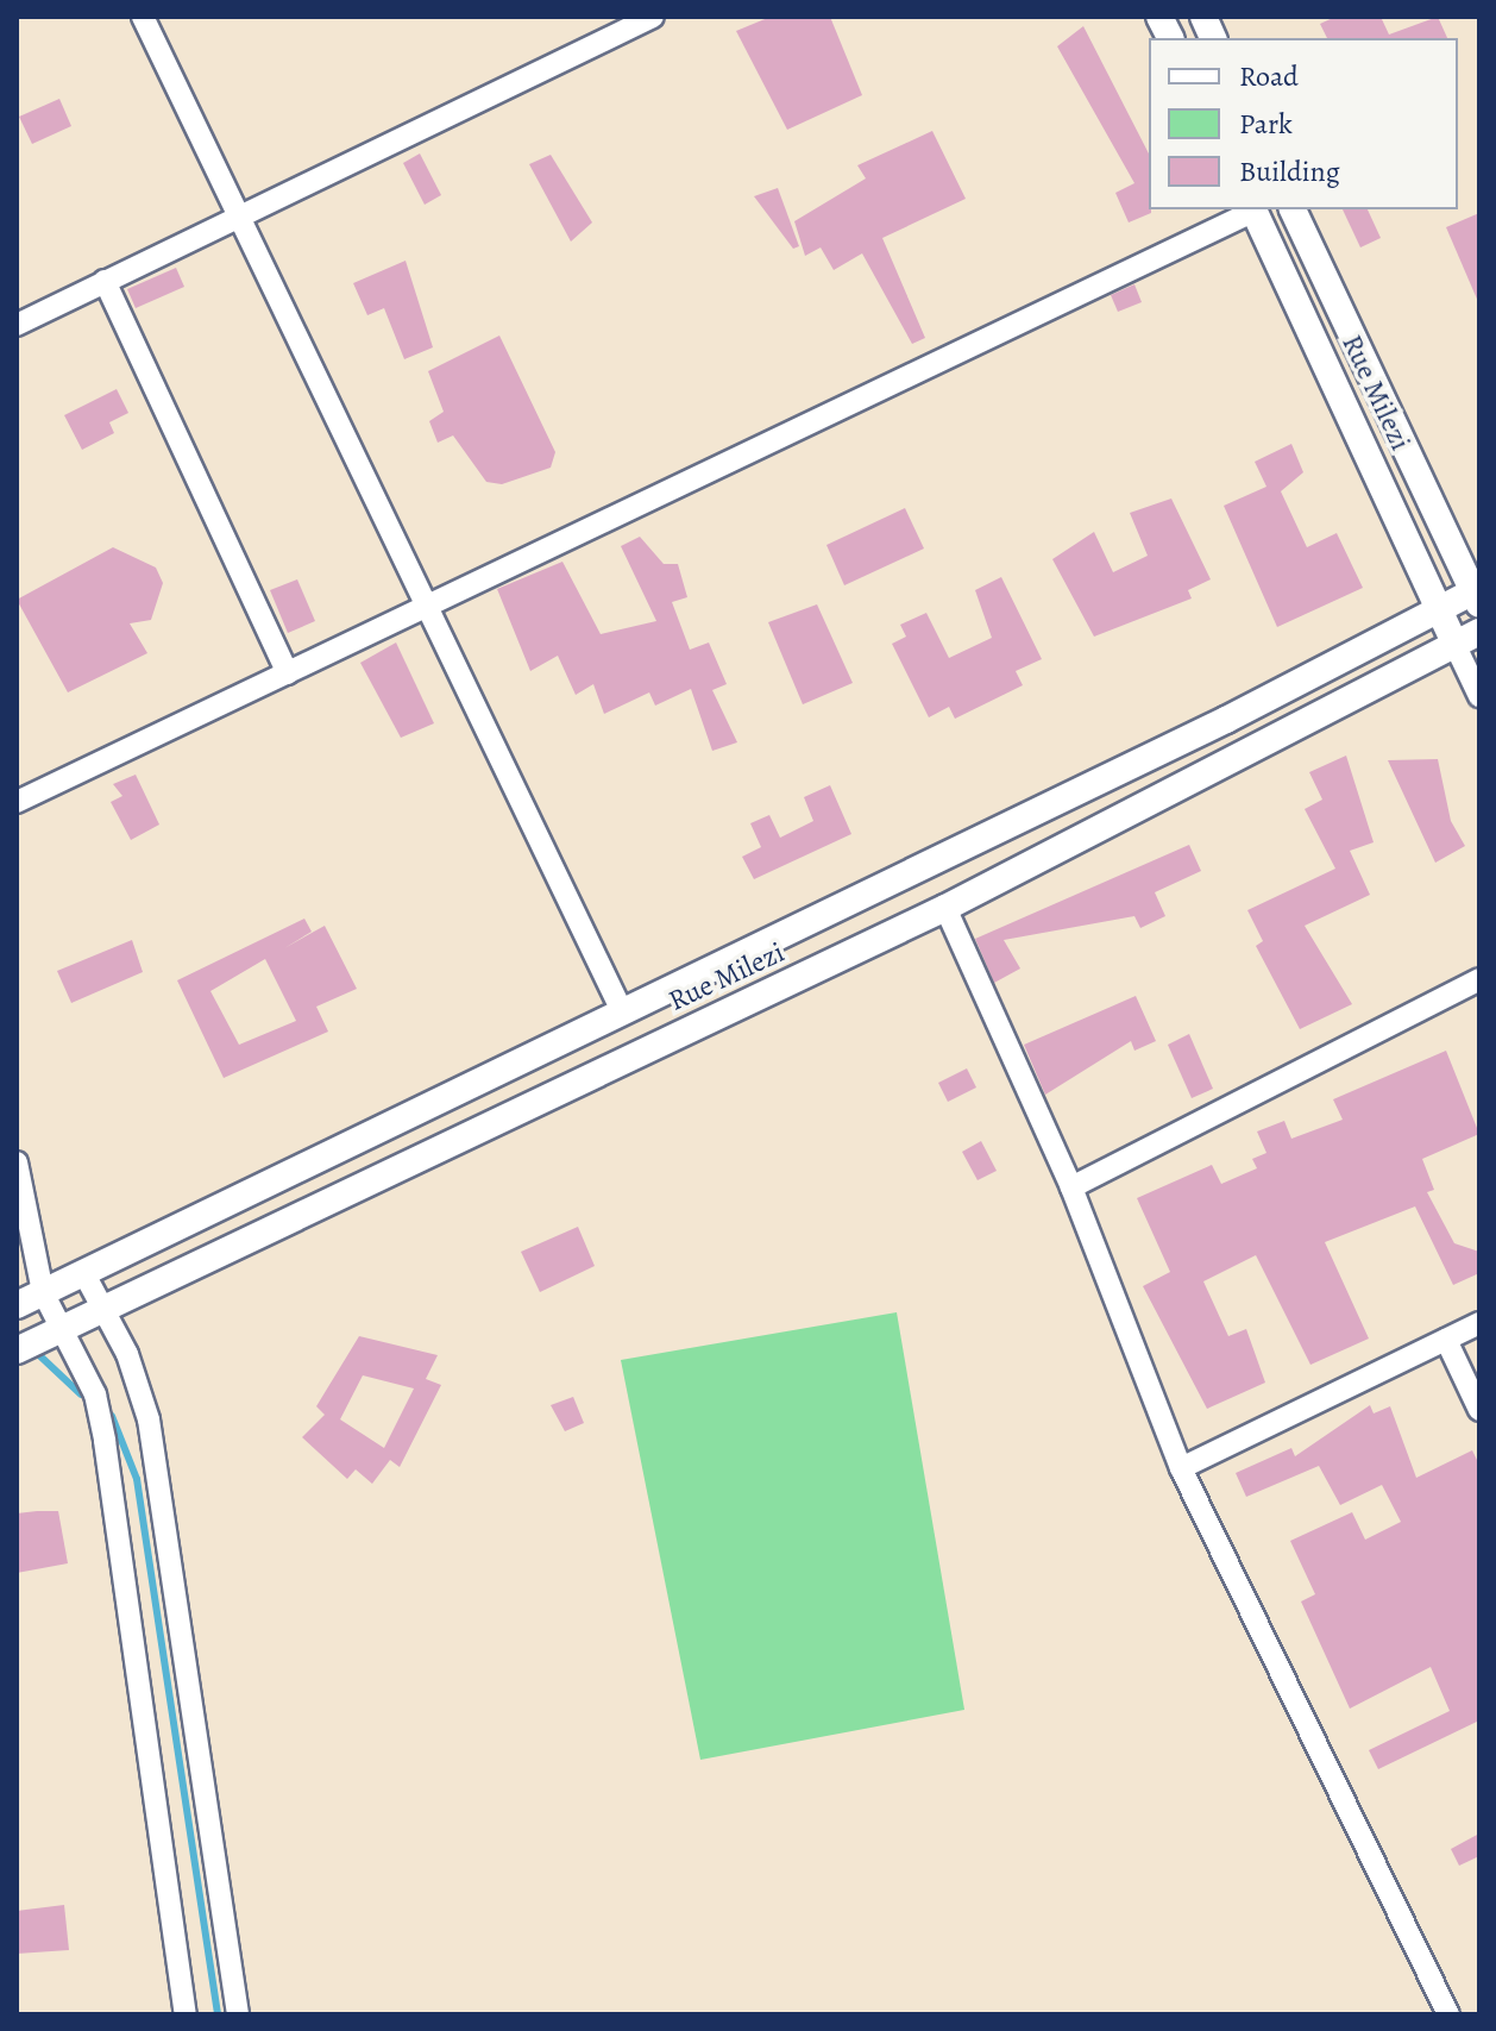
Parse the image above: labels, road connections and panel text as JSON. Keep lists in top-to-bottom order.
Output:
{
  "streets": {
    "street": ["Rue Milezi"]
  },
  "legend": ["Road", "Park", "Building"]
}
